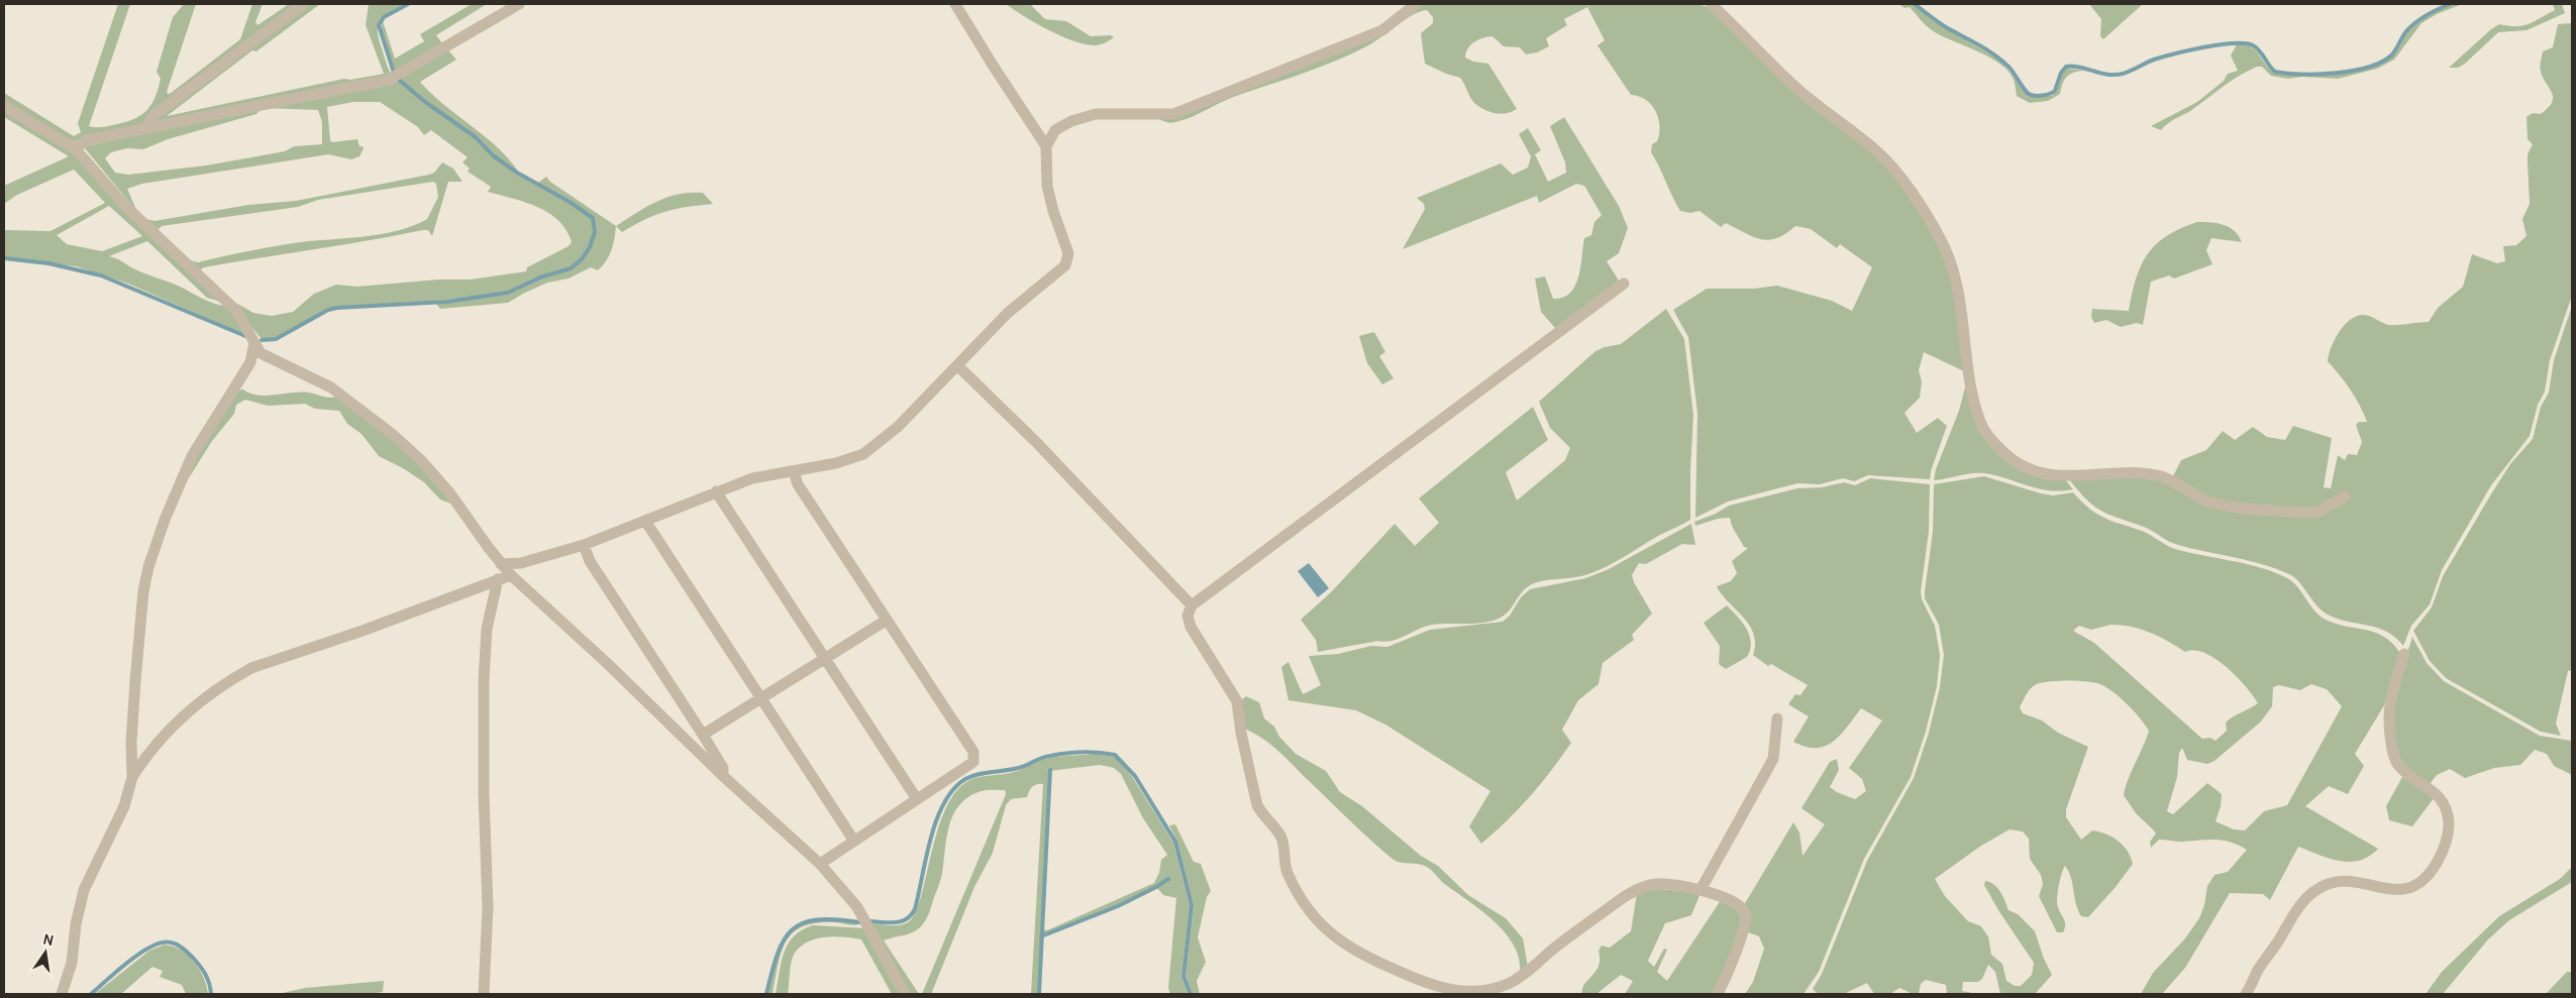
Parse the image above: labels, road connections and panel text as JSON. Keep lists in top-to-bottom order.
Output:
{
  "north": "top"
}
